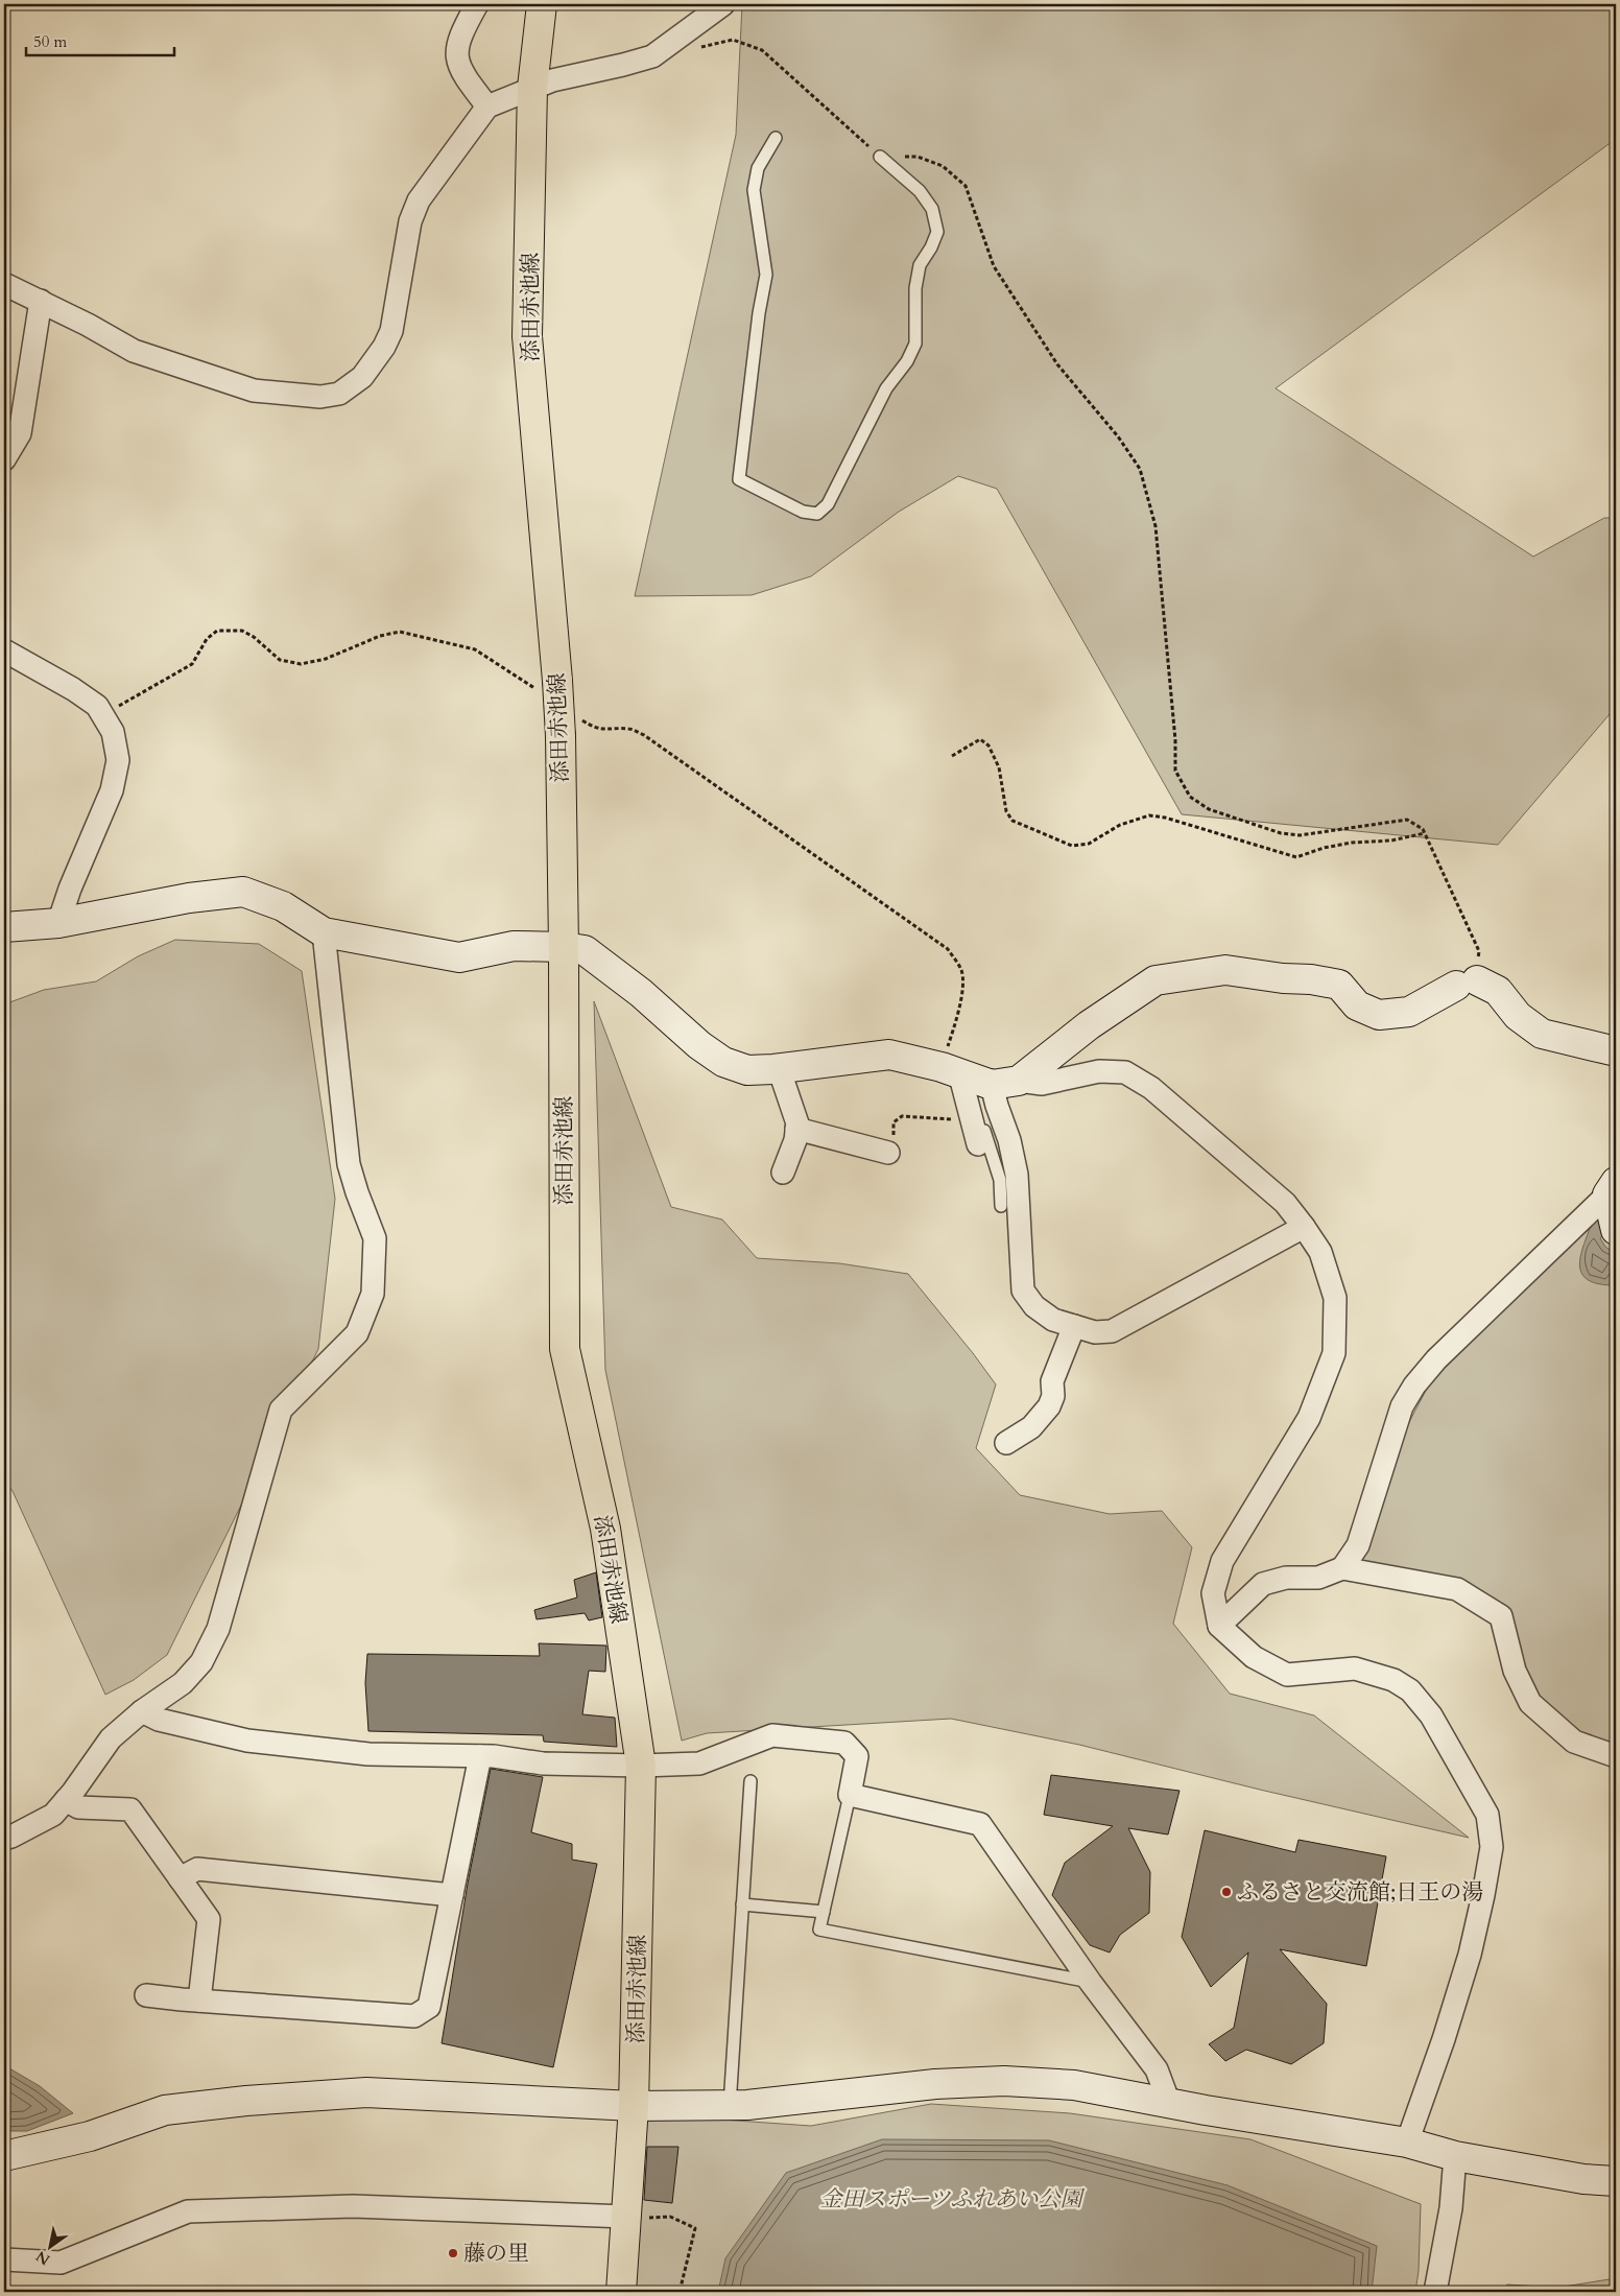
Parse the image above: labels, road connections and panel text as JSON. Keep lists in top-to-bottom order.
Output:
{
  "streets": {
    "main road": ["添田赤池線"]
  },
  "parks": ["金田スポーツふれあい公園"],
  "places": ["ふるさと交流館;日王の湯", "藤の里"],
  "scale_bar": "50 m",
  "north": "bottom left"
}
